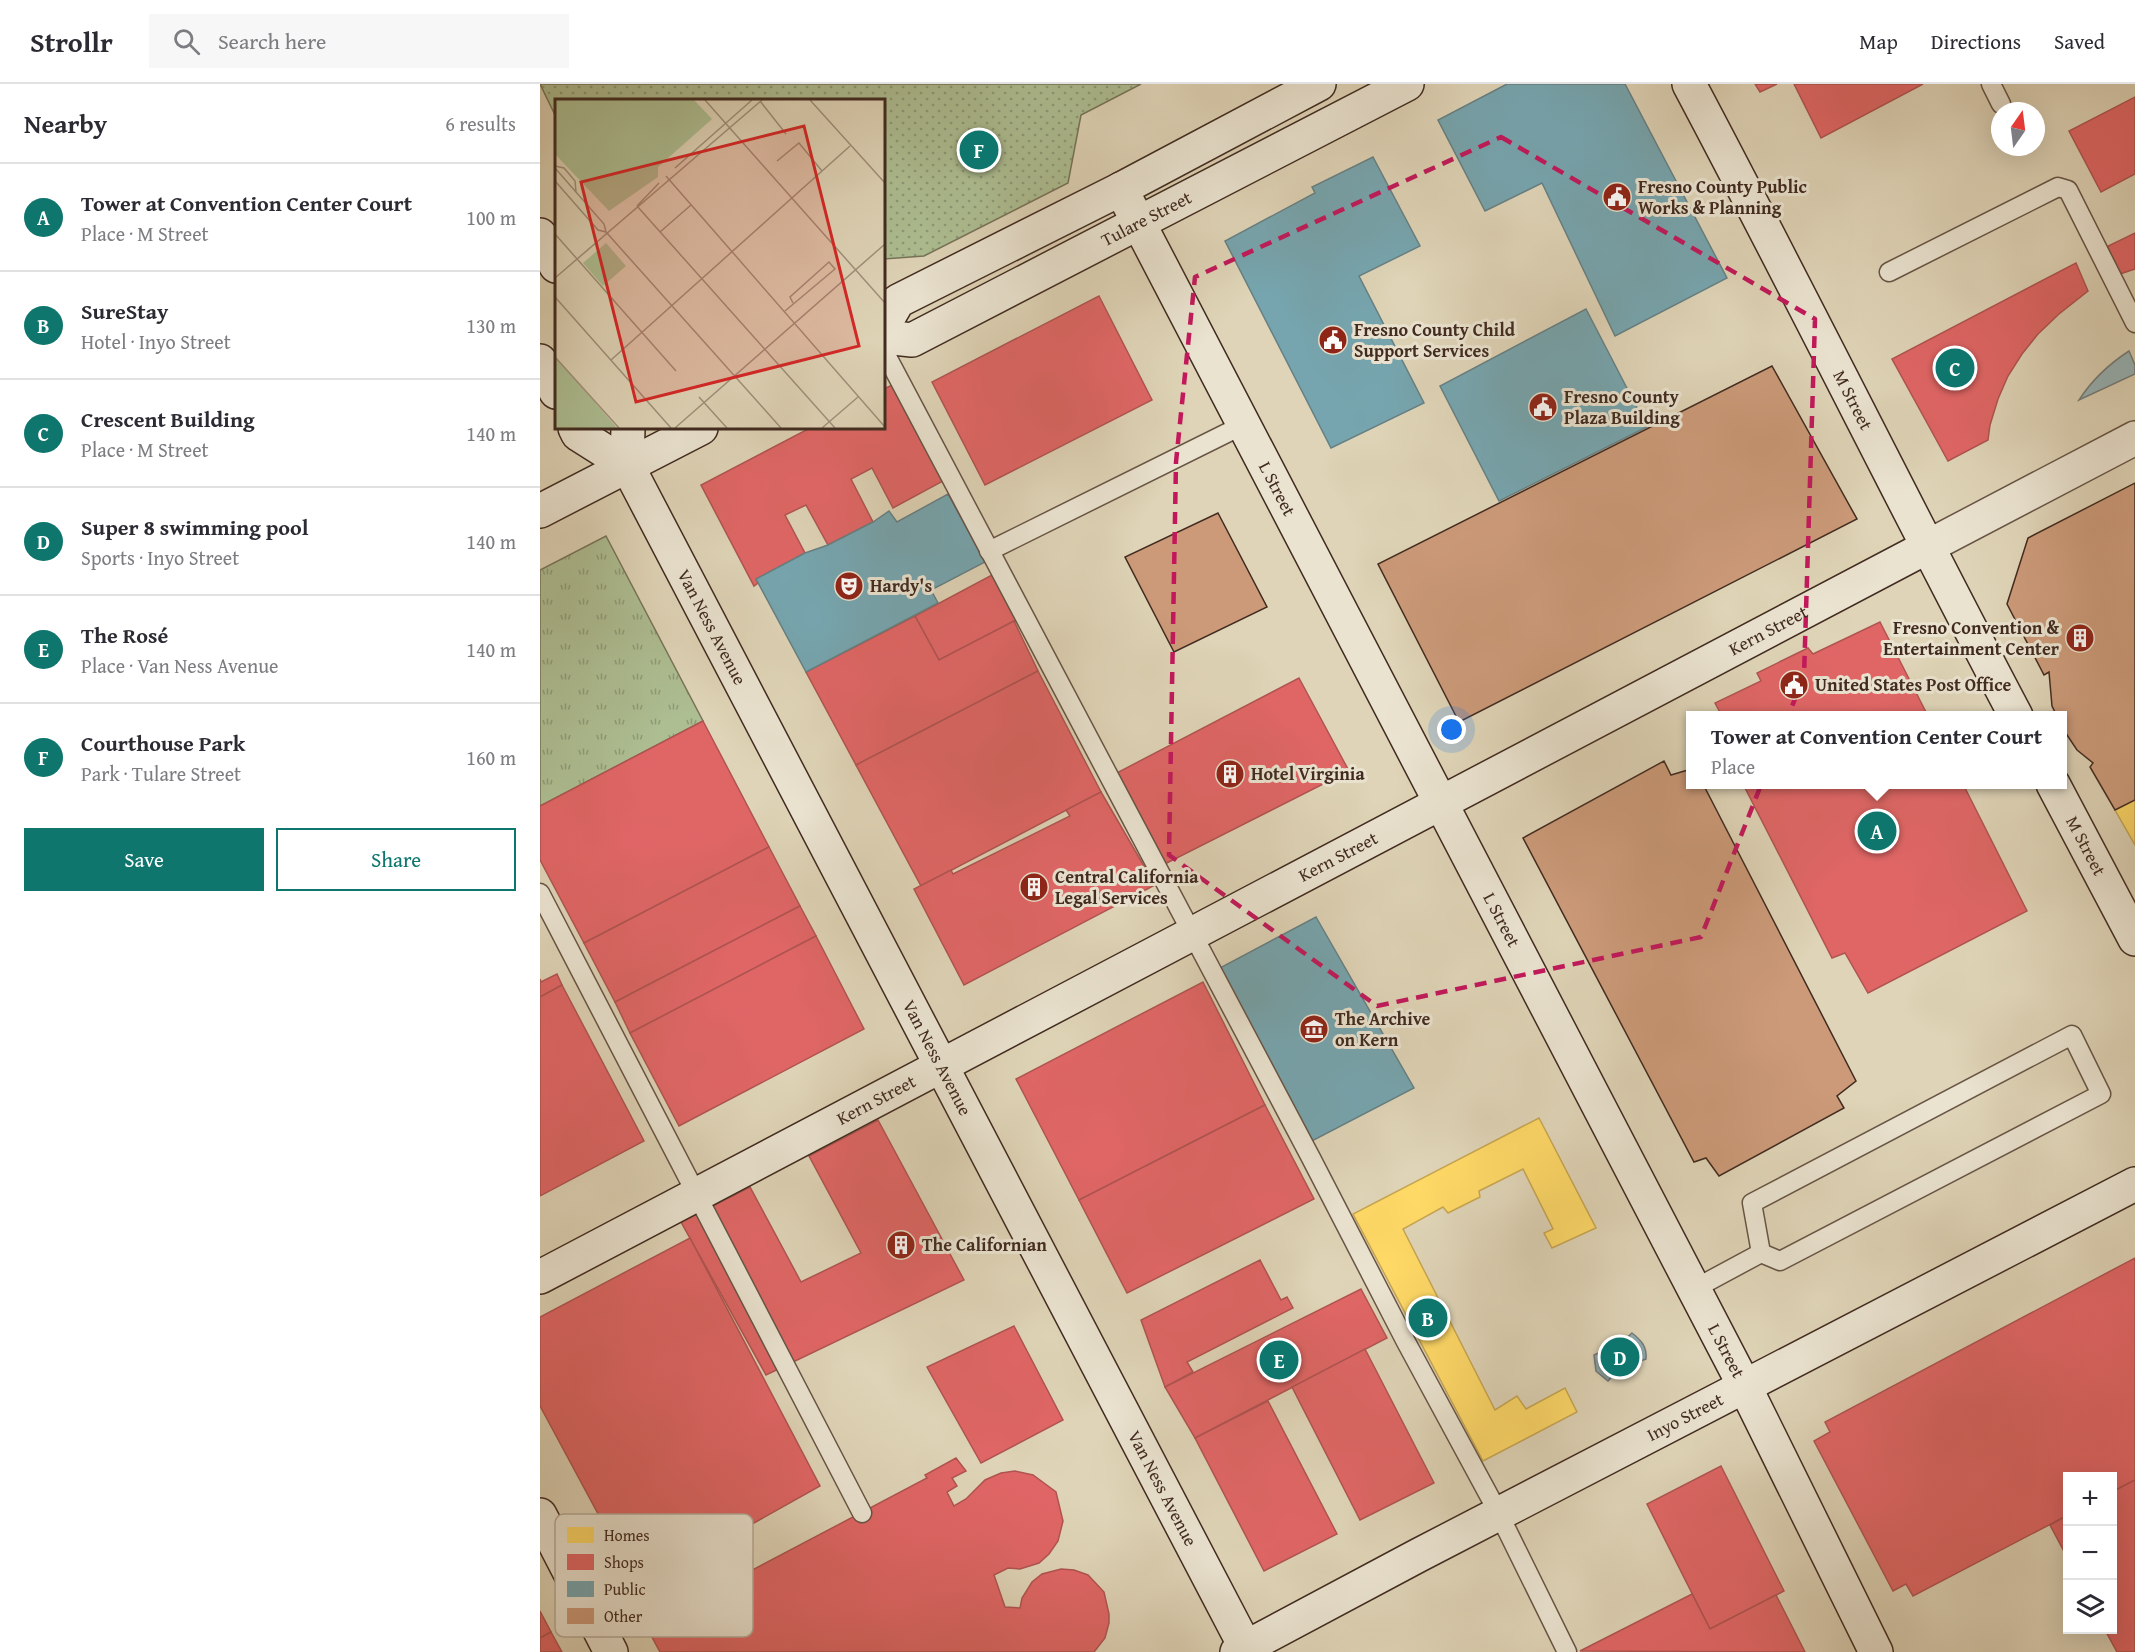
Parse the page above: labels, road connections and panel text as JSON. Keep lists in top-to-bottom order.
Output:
{
  "streets": {
    "street": [
      "Tulare Street",
      "M Street",
      "L Street",
      "Van Ness Avenue",
      "Kern Street",
      "Inyo Street"
    ]
  },
  "crossings": [
    ["Tulare Street", "L Street"],
    ["M Street", "Kern Street"],
    ["L Street", "Kern Street"],
    ["L Street", "Inyo Street"],
    ["Van Ness Avenue", "Kern Street"],
    ["Van Ness Avenue", "Inyo Street"]
  ],
  "places": {
    "public building": [
      "Fresno County Public Works & Planning",
      "Fresno County Child Support Services",
      "Fresno County Plaza Building",
      "United States Post Office"
    ],
    "theatre": ["Hardy's"],
    "building": [
      "Fresno Convention & Entertainment Center",
      "Hotel Virginia",
      "Central California Legal Services",
      "The Californian"
    ],
    "museum": ["The Archive on Kern"]
  },
  "legend": [
    "Homes",
    "Shops",
    "Public",
    "Other"
  ],
  "north": "top",
  "page": {
    "header": "Strollr",
    "search": "Search here",
    "nav": ["Map", "Directions", "Saved"],
    "heading": ["Nearby", "6 results"],
    "pins": [
      "F",
      "C",
      "A",
      "B",
      "D",
      "E"
    ],
    "list": [
      {
        "mark": "A",
        "name": "Tower at Convention Center Court",
        "note": "Place · M Street",
        "value": "100 m"
      },
      {
        "mark": "B",
        "name": "SureStay",
        "note": "Hotel · Inyo Street",
        "value": "130 m"
      },
      {
        "mark": "C",
        "name": "Crescent Building",
        "note": "Place · M Street",
        "value": "140 m"
      },
      {
        "mark": "D",
        "name": "Super 8 swimming pool",
        "note": "Sports · Inyo Street",
        "value": "140 m"
      },
      {
        "mark": "E",
        "name": "The Rosé",
        "note": "Place · Van Ness Avenue",
        "value": "140 m"
      },
      {
        "mark": "F",
        "name": "Courthouse Park",
        "note": "Park · Tulare Street",
        "value": "160 m"
      }
    ],
    "popup": ["Tower at Convention Center Court", "Place"],
    "buttons": ["Save", "Share"],
    "map_buttons": ["+", "−"]
  }
}
